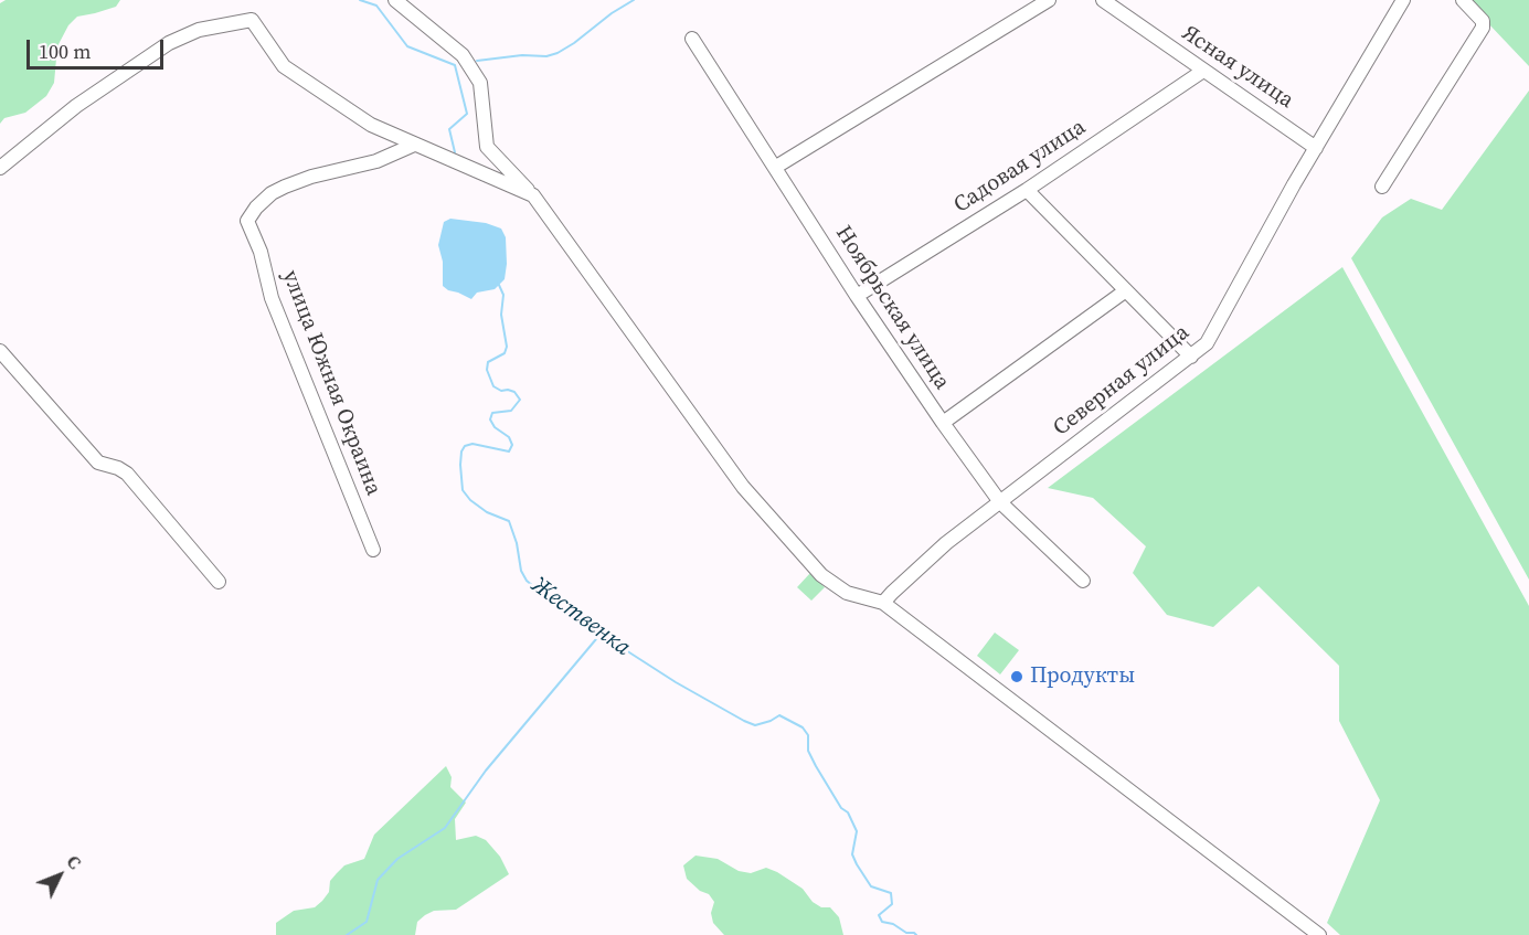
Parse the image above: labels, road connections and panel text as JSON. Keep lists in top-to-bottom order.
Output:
{
  "streets": {
    "street": [
      "Ясная улица",
      "Садовая улица",
      "Ноябрьская улица",
      "Северная улица",
      "улица Южная Окраина"
    ]
  },
  "crossings": [
    ["Ясная улица", "Садовая улица"],
    ["Ясная улица", "Северная улица"],
    ["Садовая улица", "Ноябрьская улица"],
    ["Ноябрьская улица", "Северная улица"]
  ],
  "water": ["Жественка"],
  "places": ["Продукты"],
  "scale_bar": "100 m",
  "north": "top right"
}
